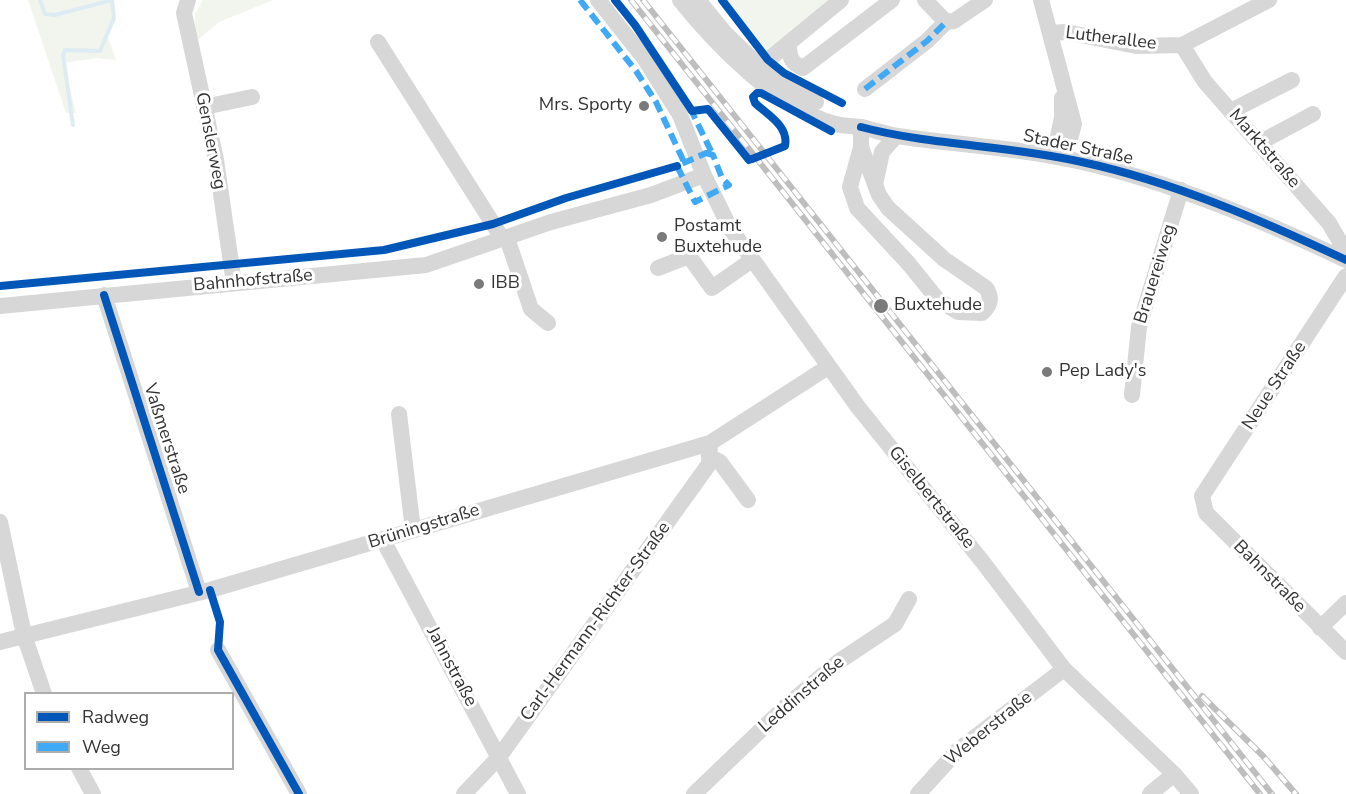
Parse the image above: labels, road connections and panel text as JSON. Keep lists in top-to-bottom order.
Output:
{
  "streets": {
    "street": [
      "Lutherallee",
      "Genslerweg",
      "Stader Straße",
      "Marktstraße",
      "Brauereiweg",
      "Bahnhofstraße",
      "Neue Straße",
      "Vaßmerstraße",
      "Giselbertstraße",
      "Brüningstraße",
      "Bahnstraße",
      "Carl-Hermann-Richter-Straße",
      "Jahnstraße",
      "Leddinstraße",
      "Weberstraße"
    ]
  },
  "crossings": [
    ["Lutherallee", "Marktstraße"],
    ["Genslerweg", "Bahnhofstraße"],
    ["Stader Straße", "Brauereiweg"],
    ["Bahnhofstraße", "Vaßmerstraße"],
    ["Bahnhofstraße", "Giselbertstraße"],
    ["Neue Straße", "Bahnstraße"],
    ["Vaßmerstraße", "Brüningstraße"],
    ["Giselbertstraße", "Brüningstraße"],
    ["Giselbertstraße", "Weberstraße"],
    ["Brüningstraße", "Carl-Hermann-Richter-Straße"],
    ["Brüningstraße", "Jahnstraße"],
    ["Carl-Hermann-Richter-Straße", "Jahnstraße"]
  ],
  "places": [
    "Mrs. Sporty",
    "Postamt Buxtehude",
    "IBB",
    "Buxtehude",
    "Pep Lady's"
  ],
  "legend": ["Radweg", "Weg"]
}
